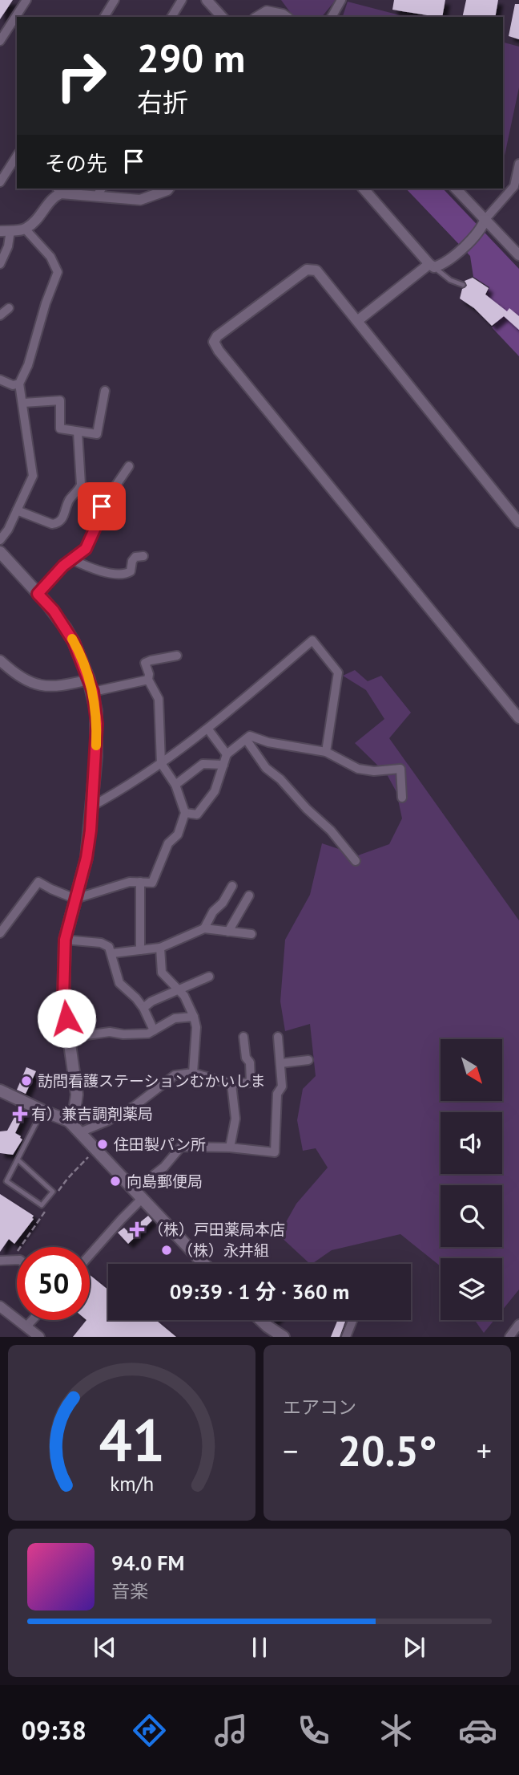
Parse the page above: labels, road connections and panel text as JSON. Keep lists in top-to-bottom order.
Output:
{
  "places": {
    "other": [
      "訪問看護ステーションむかいしま",
      "住田製パン所",
      "向島郵便局",
      "（株）永井組"
    ],
    "health": ["有）兼吉調剤薬局", "（株）戸田薬局本店"]
  },
  "north": "bottom right",
  "page": {
    "turn": ["290 m", "右折"],
    "then": "その先",
    "limit": "50",
    "trip": "09:39 · 1 分 · 360 m",
    "tile": "エアコン",
    "heat": ["−", "20.5°", "+"],
    "song": ["94.0 FM", "音楽"],
    "tabs": "09:38",
    "gauge": ["41", "km/h"]
  }
}
